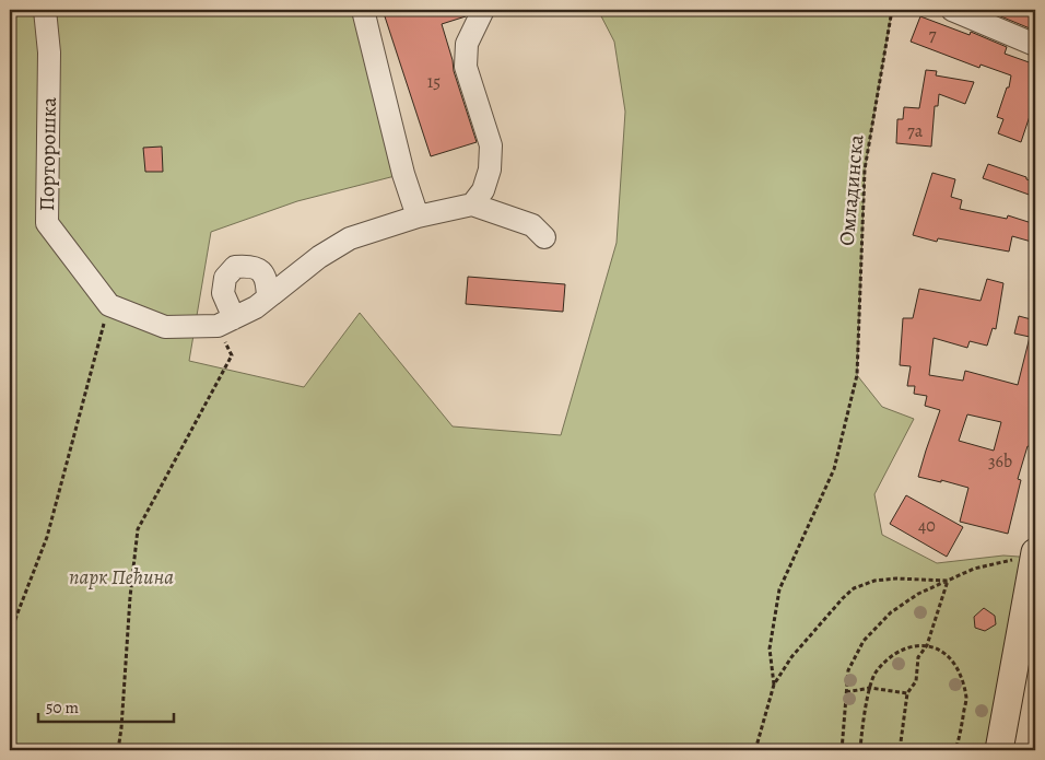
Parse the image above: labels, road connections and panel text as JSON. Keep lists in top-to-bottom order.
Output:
{
  "streets": {
    "street": ["Порторошка"],
    "path": ["Омладинска"]
  },
  "parks": ["парк Пећина"],
  "house_numbers": [
    "7",
    "15",
    "7a",
    "36b",
    "40"
  ],
  "scale_bar": "50 m"
}
